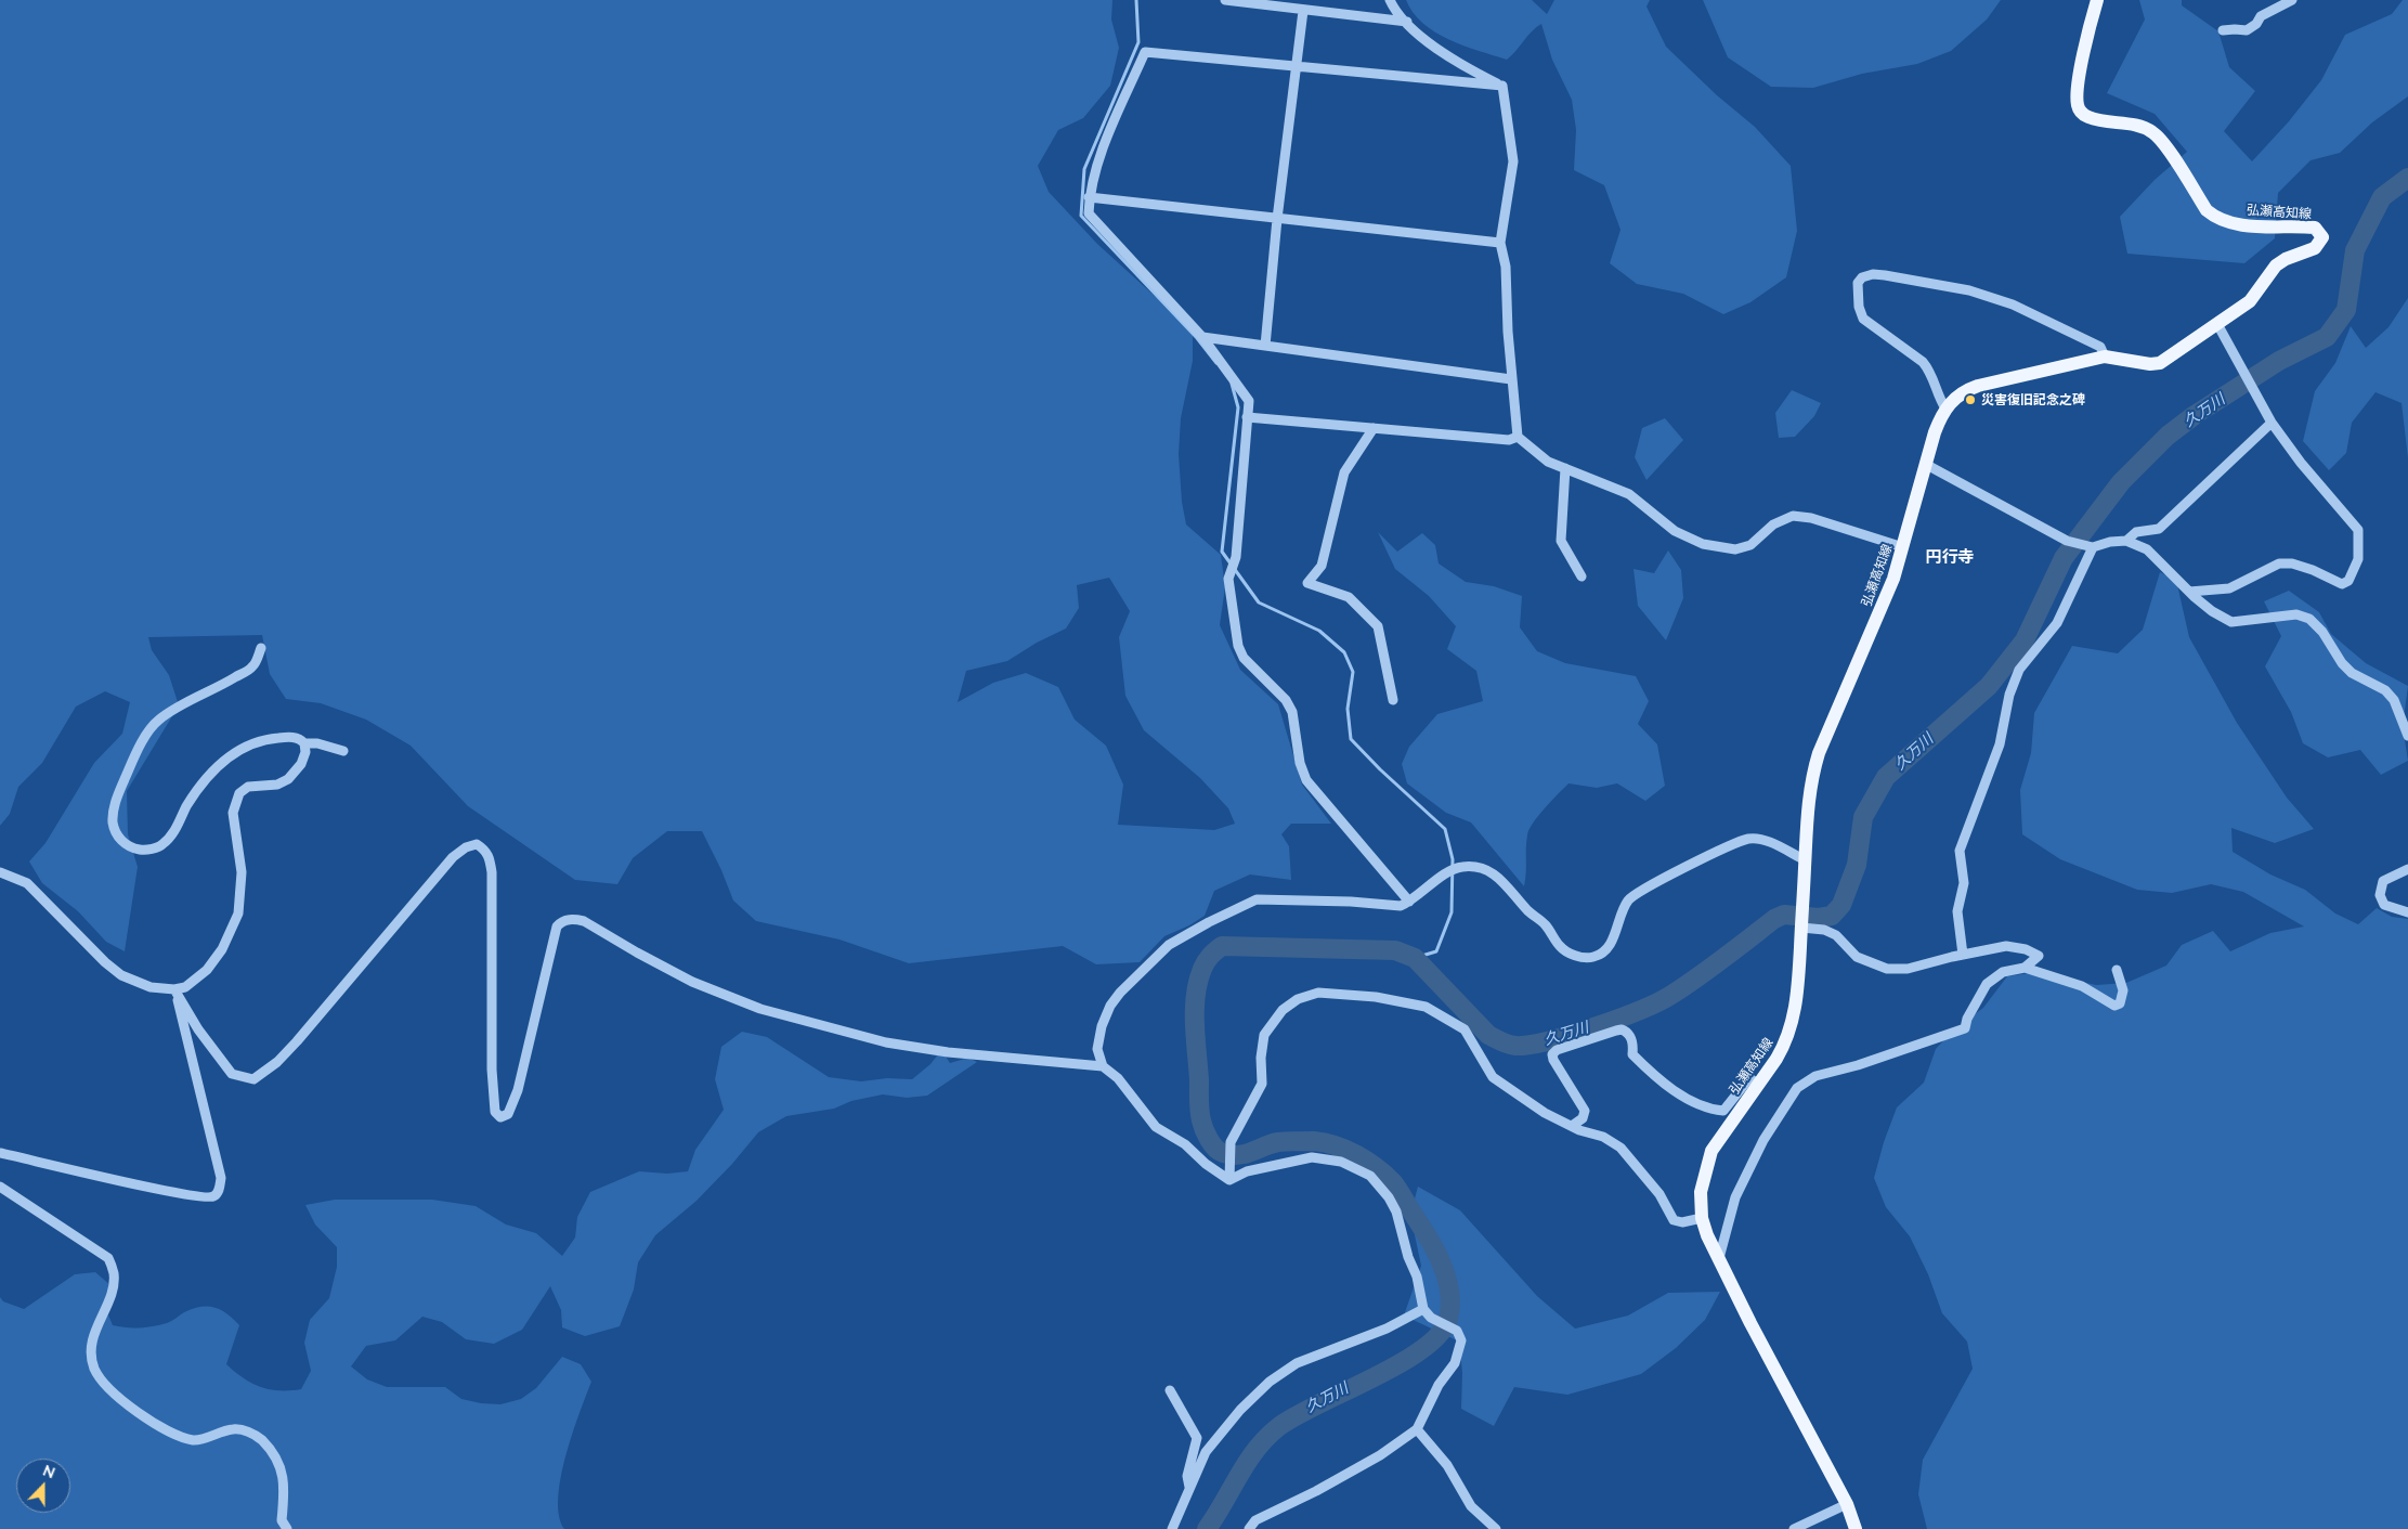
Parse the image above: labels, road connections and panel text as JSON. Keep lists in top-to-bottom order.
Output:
{
  "streets": {
    "main road": ["弘瀬高知線"]
  },
  "districts": ["円行寺"],
  "water": ["久万川"],
  "places": ["災害復旧記念之碑"],
  "north": "top"
}
